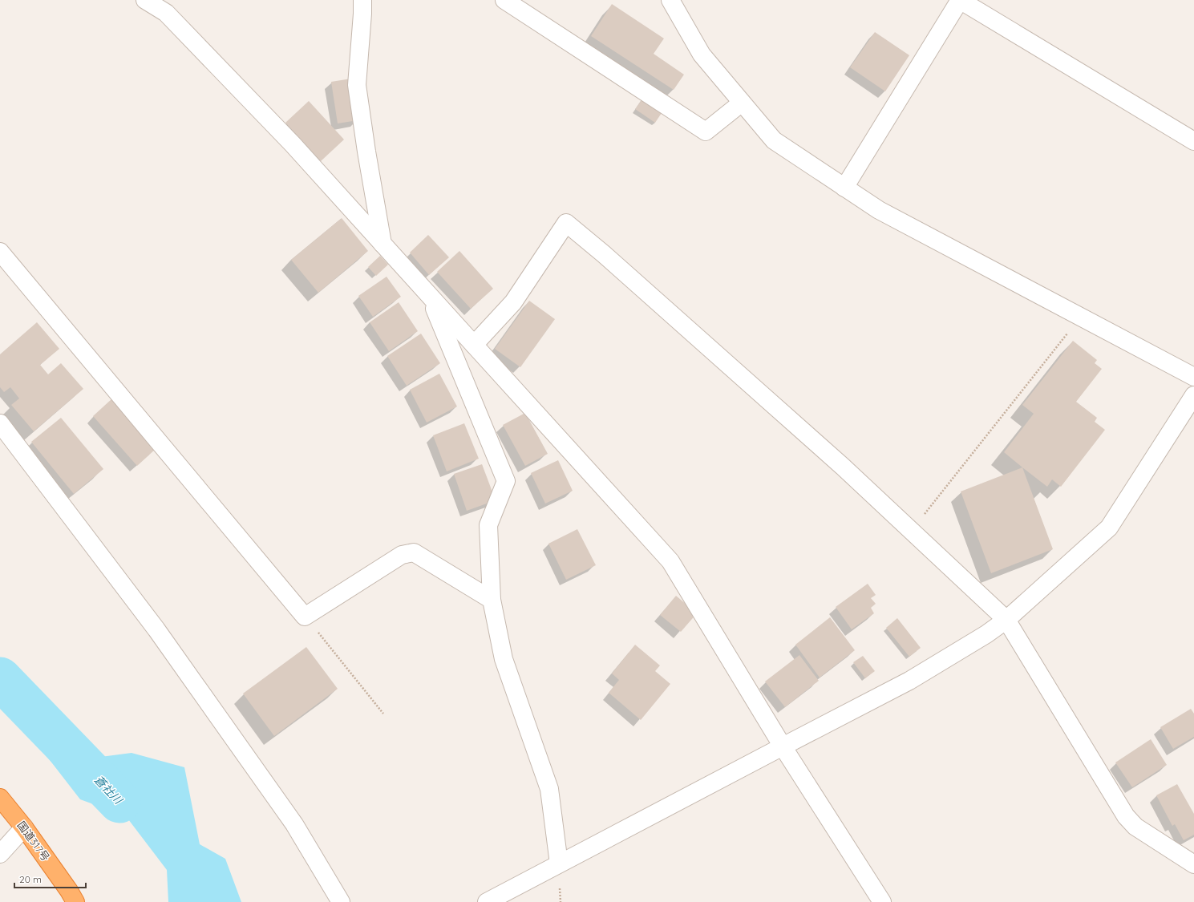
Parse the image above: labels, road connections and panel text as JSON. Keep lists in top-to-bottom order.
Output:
{
  "streets": {
    "highway": ["国道317号"]
  },
  "water": ["蒼社川"],
  "scale_bar": "20 m"
}
